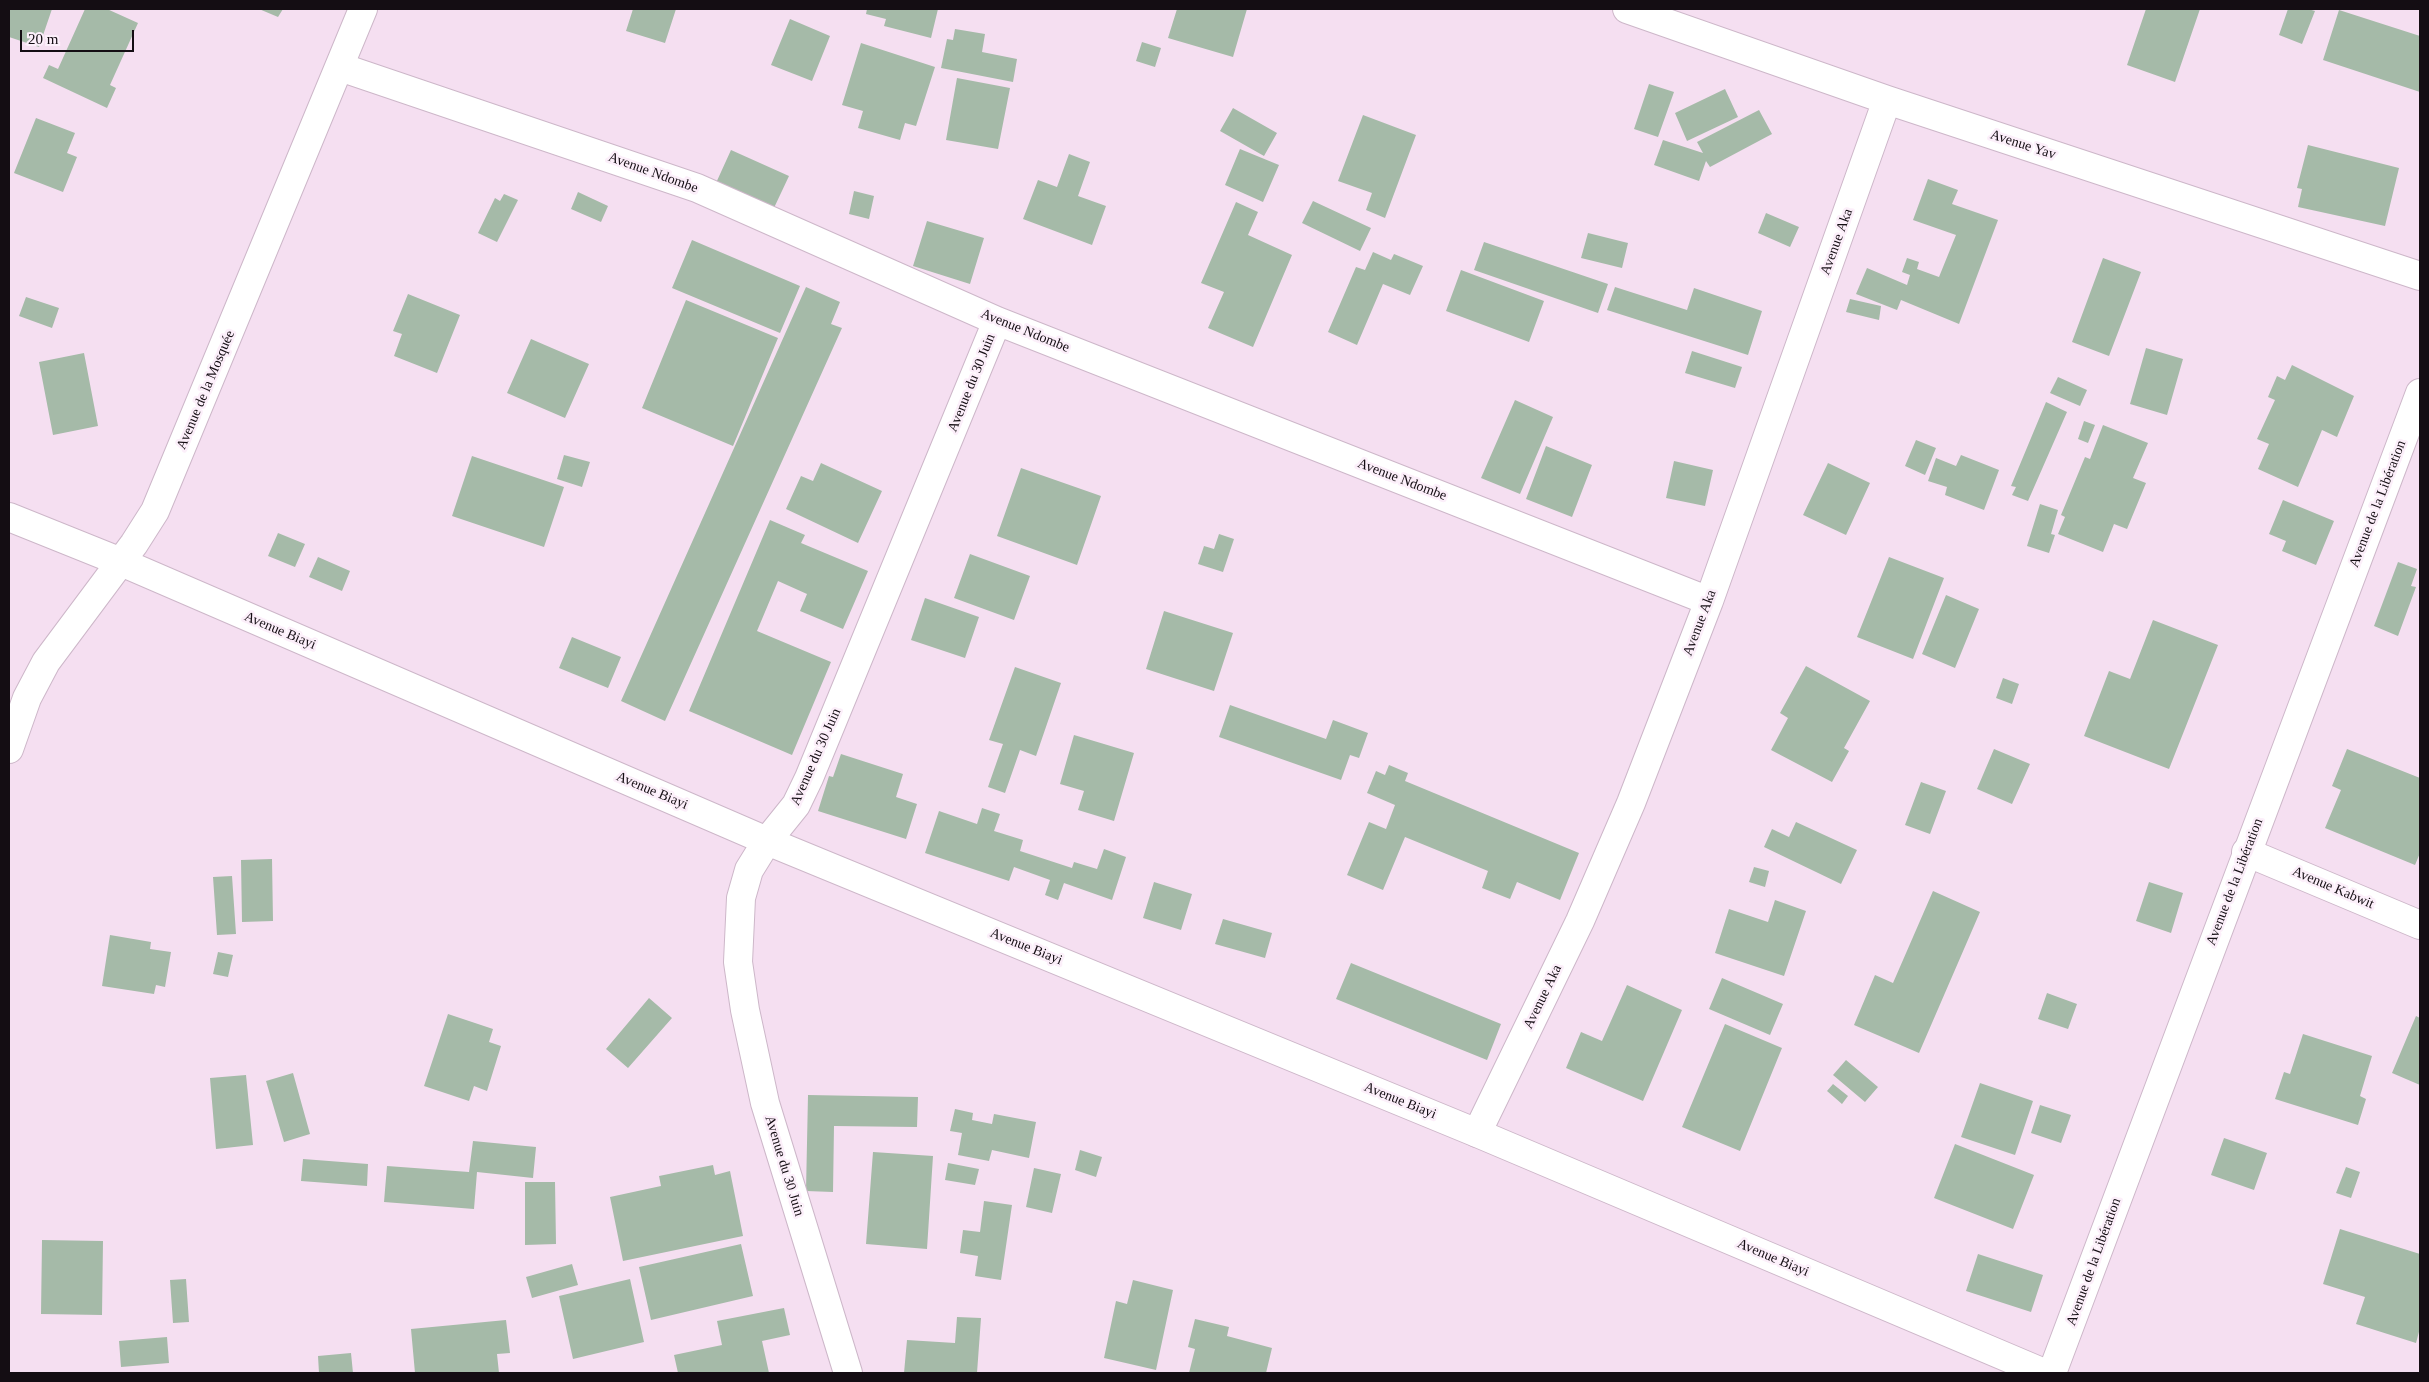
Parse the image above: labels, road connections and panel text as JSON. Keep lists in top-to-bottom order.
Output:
{
  "streets": {
    "street": [
      "Avenue Yav",
      "Avenue Ndombe",
      "Avenue Aka",
      "Avenue du 30 Juin",
      "Avenue de la Mosquée",
      "Avenue de la Libération",
      "Avenue Biayi",
      "Avenue Kabwit"
    ]
  },
  "crossings": [
    ["Avenue Yav", "Avenue Aka"],
    ["Avenue Ndombe", "Avenue Aka"],
    ["Avenue Ndombe", "Avenue du 30 Juin"],
    ["Avenue Ndombe", "Avenue de la Mosquée"],
    ["Avenue Aka", "Avenue Biayi"],
    ["Avenue du 30 Juin", "Avenue Biayi"],
    ["Avenue de la Mosquée", "Avenue Biayi"],
    ["Avenue de la Libération", "Avenue Kabwit"]
  ],
  "scale_bar": "20 m"
}
